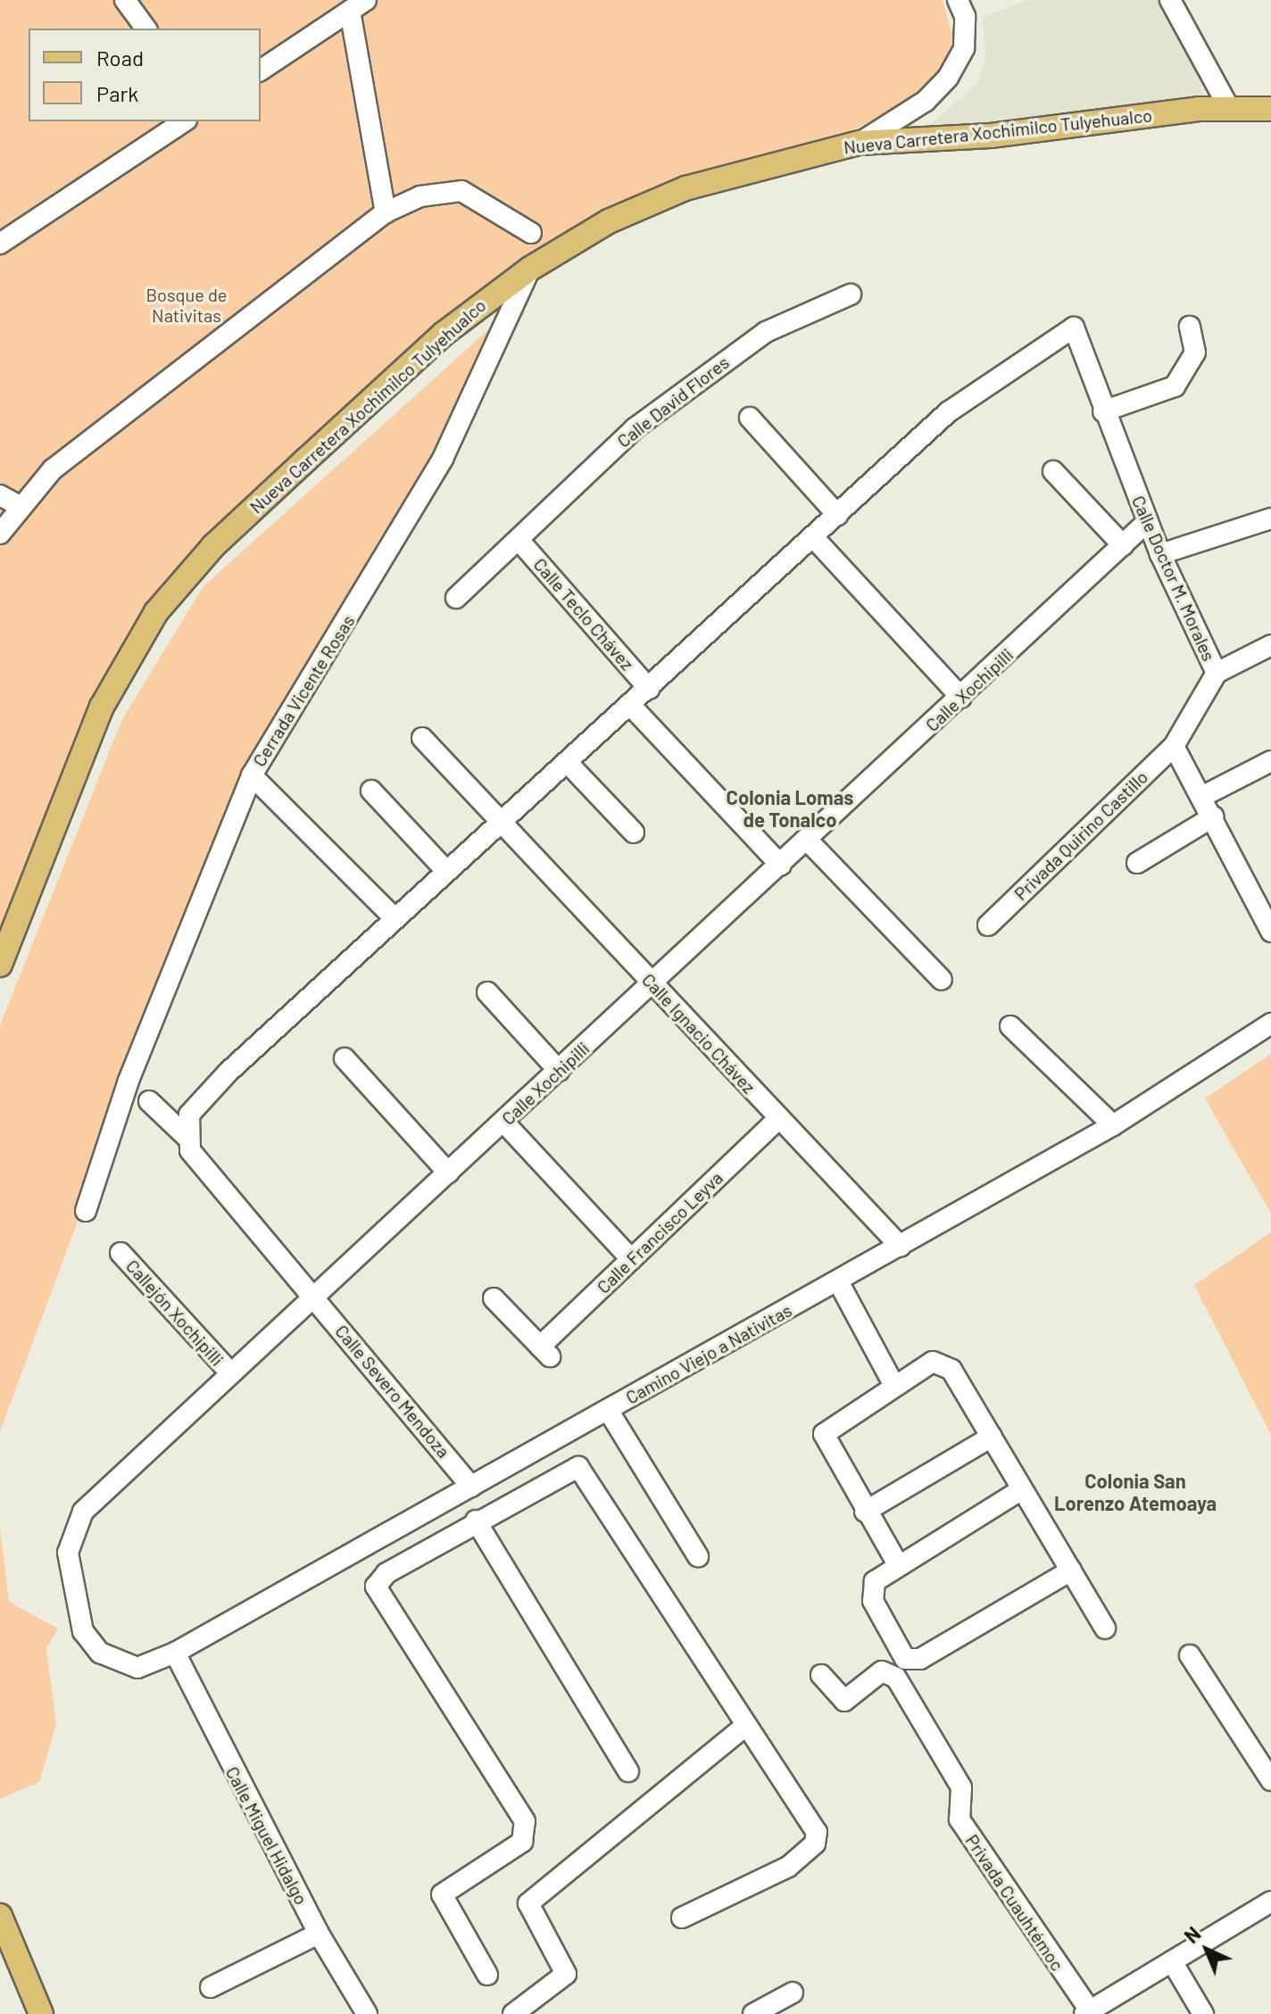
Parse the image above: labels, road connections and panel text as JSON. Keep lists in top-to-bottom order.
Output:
{
  "streets": {
    "main road": ["Nueva Carretera Xochimilco Tulyehualco"],
    "street": [
      "Calle David Flores",
      "Calle Doctor M. Morales",
      "Calle Teclo Chávez",
      "Calle Xochipilli",
      "Cerrada Vicente Rosas",
      "Privada Quirino Castillo",
      "Calle Ignacio Chávez",
      "Calle Francisco Leyva",
      "Callejón Xochipilli",
      "Camino Viejo a Nativitas",
      "Calle Severo Mendoza",
      "Calle Miguel Hidalgo",
      "Privada Cuauhtémoc"
    ]
  },
  "crossings": [
    ["Nueva Carretera Xochimilco Tulyehualco", "Cerrada Vicente Rosas"],
    ["Calle David Flores", "Calle Teclo Chávez"],
    ["Calle Doctor M. Morales", "Calle Xochipilli"],
    ["Calle Doctor M. Morales", "Privada Quirino Castillo"],
    ["Calle Xochipilli", "Calle Ignacio Chávez"],
    ["Calle Xochipilli", "Callejón Xochipilli"],
    ["Calle Xochipilli", "Camino Viejo a Nativitas"],
    ["Calle Xochipilli", "Calle Severo Mendoza"],
    ["Calle Ignacio Chávez", "Calle Francisco Leyva"],
    ["Calle Ignacio Chávez", "Camino Viejo a Nativitas"],
    ["Camino Viejo a Nativitas", "Calle Severo Mendoza"],
    ["Camino Viejo a Nativitas", "Calle Miguel Hidalgo"]
  ],
  "districts": ["Colonia Lomas de Tonalco", "Colonia San Lorenzo Atemoaya"],
  "parks": ["Bosque de Nativitas"],
  "legend": ["Road", "Park"],
  "north": "top left"
}
